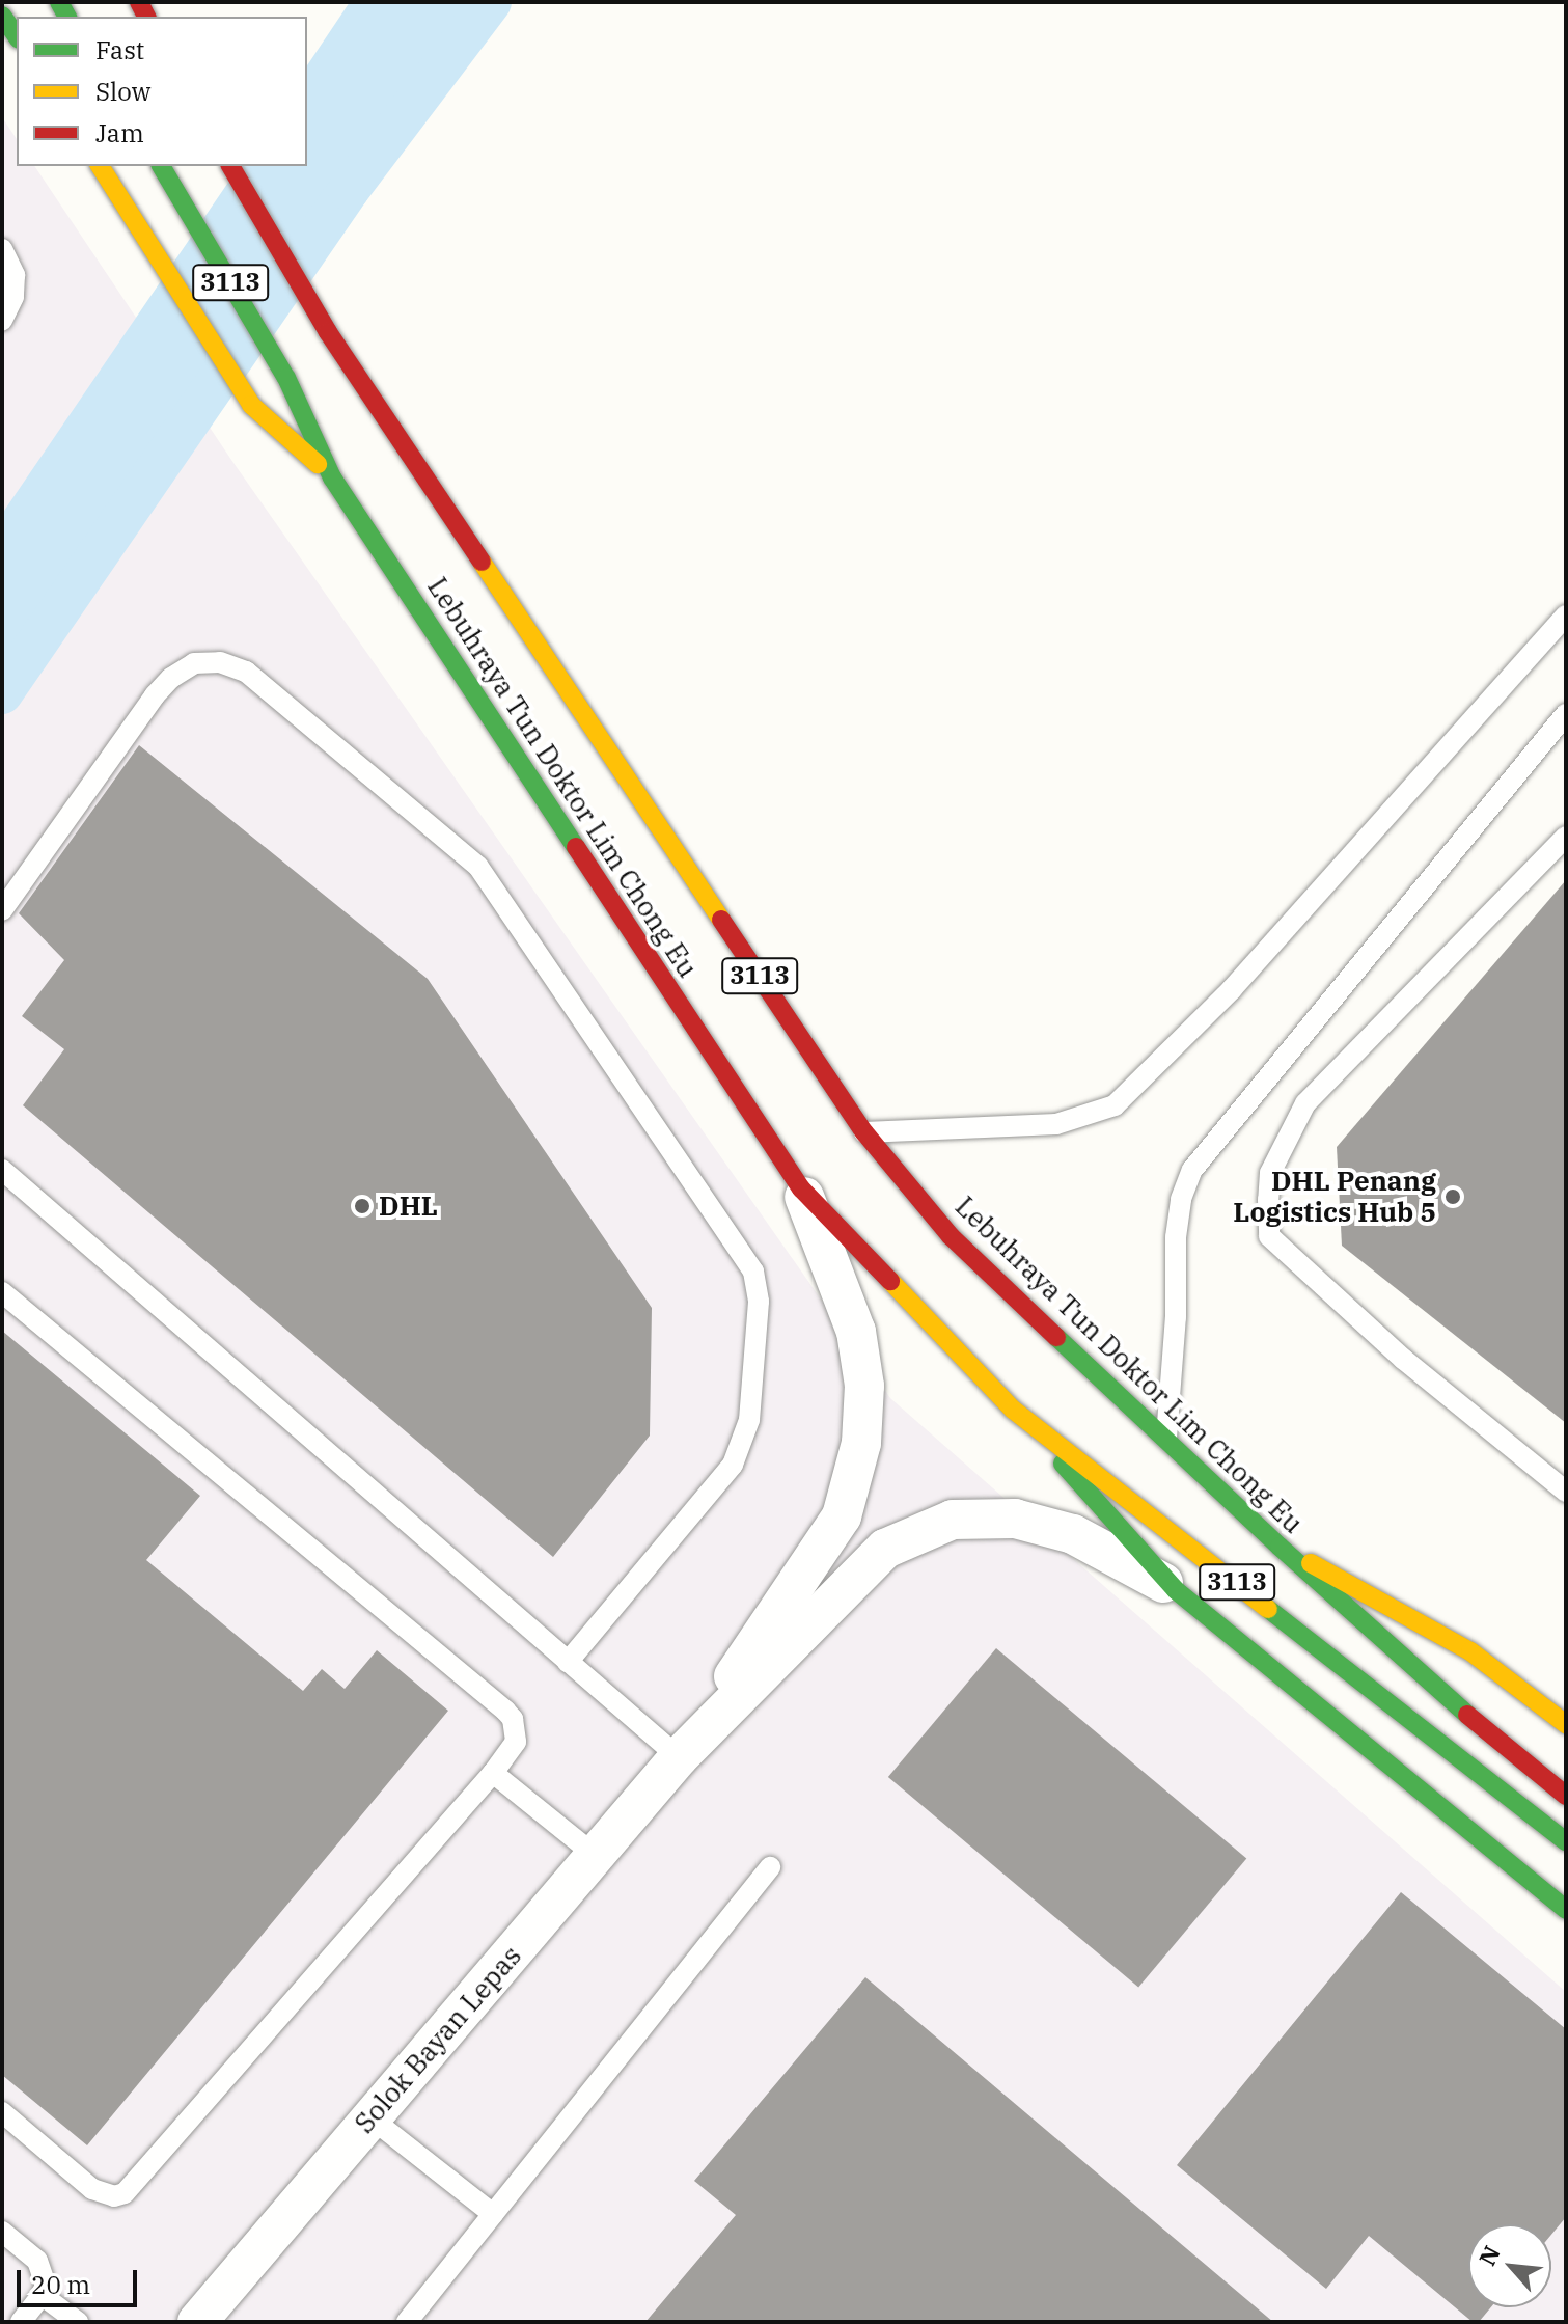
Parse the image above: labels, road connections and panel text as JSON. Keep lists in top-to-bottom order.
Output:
{
  "streets": {
    "main road": ["3113", "Lebuhraya Tun Doktor Lim Chong Eu"],
    "street": ["Solok Bayan Lepas"]
  },
  "crossings": [
    ["Lebuhraya Tun Doktor Lim Chong Eu", "Solok Bayan Lepas"]
  ],
  "places": ["DHL Penang Logistics Hub 5", "DHL"],
  "legend": ["Fast", "Slow", "Jam"],
  "scale_bar": "20 m",
  "north": "top left"
}
